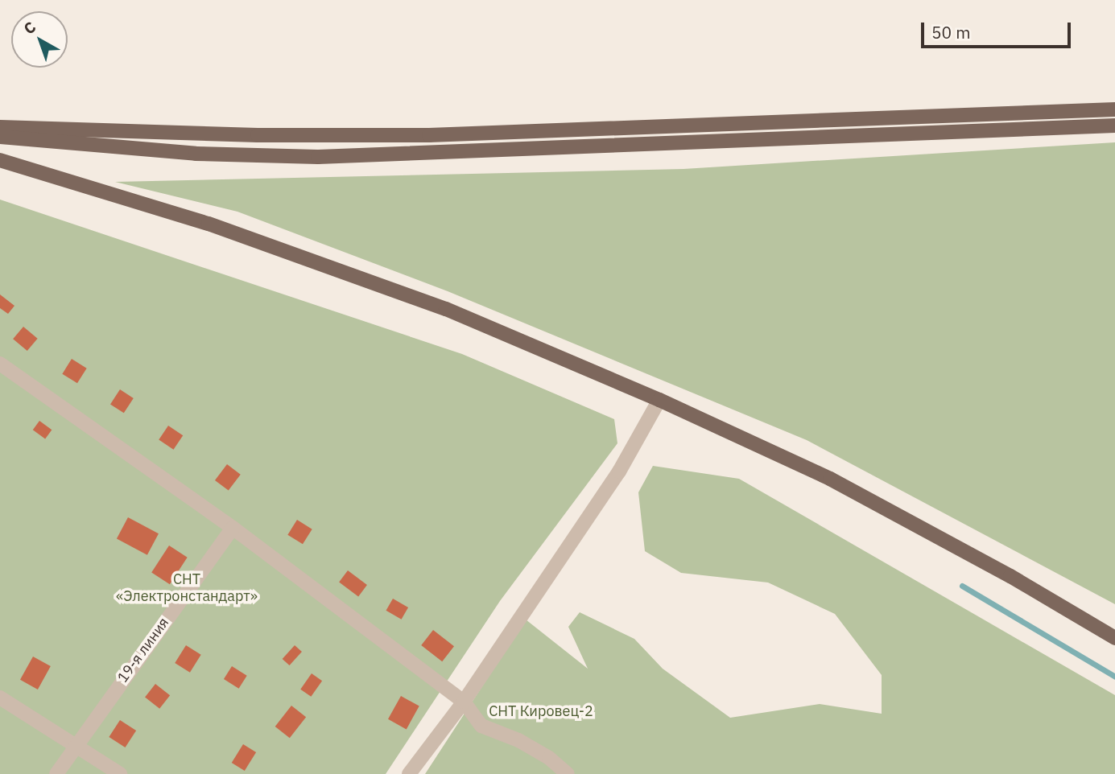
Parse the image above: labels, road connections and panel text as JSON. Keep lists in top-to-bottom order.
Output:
{
  "streets": {
    "street": ["19-я линия"]
  },
  "parks": ["СНТ «Электронстандарт»", "СНТ Кировец-2"],
  "scale_bar": "50 m",
  "north": "top left"
}
